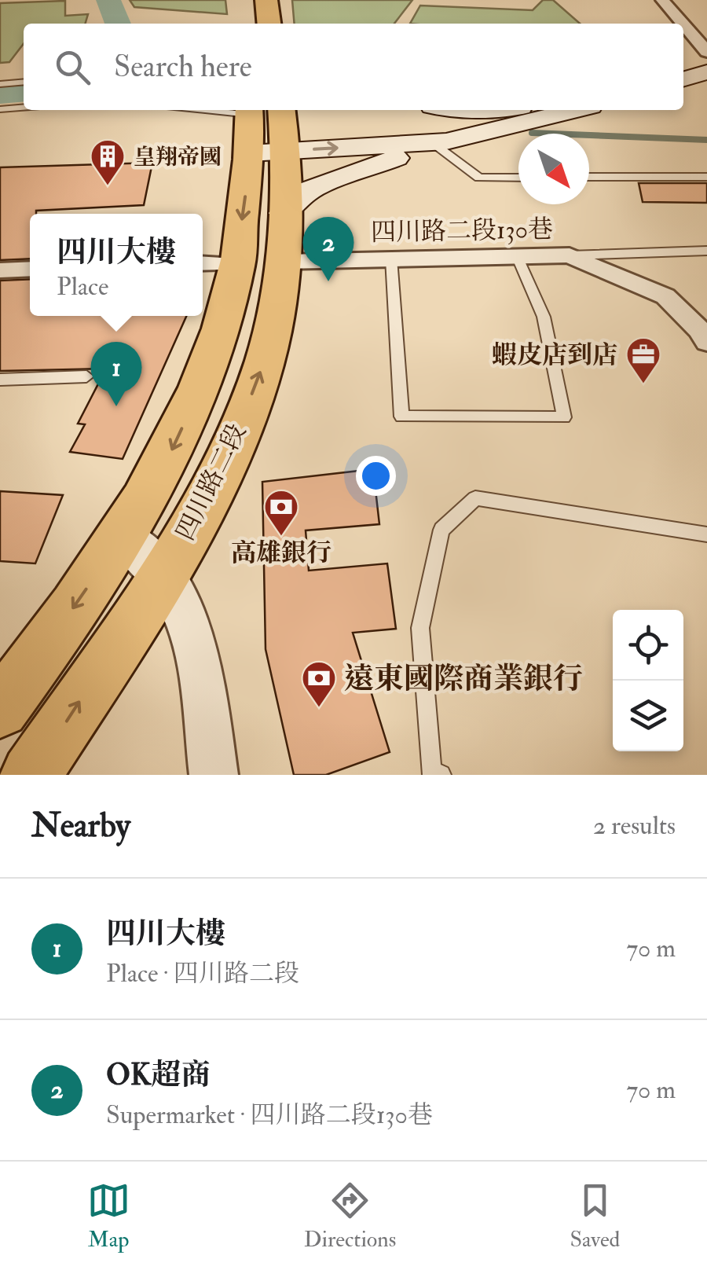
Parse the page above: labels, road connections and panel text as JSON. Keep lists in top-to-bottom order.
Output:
{
  "streets": {
    "main road": ["四川路二段"],
    "street": ["四川路二段130巷"]
  },
  "crossings": [
    ["四川路二段130巷", "四川路二段"]
  ],
  "places": {
    "building": ["皇翔帝國"],
    "office": ["蝦皮店到店"],
    "bank": ["高雄銀行", "遠東國際商業銀行"]
  },
  "north": "bottom right",
  "page": {
    "search": "Search here",
    "popup": ["四川大樓", "Place"],
    "pins": ["2", "1"],
    "heading": ["Nearby", "2 results"],
    "list": [
      {
        "mark": "1",
        "name": "四川大樓",
        "note": "Place · 四川路二段",
        "value": "70 m"
      },
      {
        "mark": "2",
        "name": "OK超商",
        "note": "Supermarket · 四川路二段130巷",
        "value": "70 m"
      }
    ],
    "nav": ["Map", "Directions", "Saved"]
  }
}
